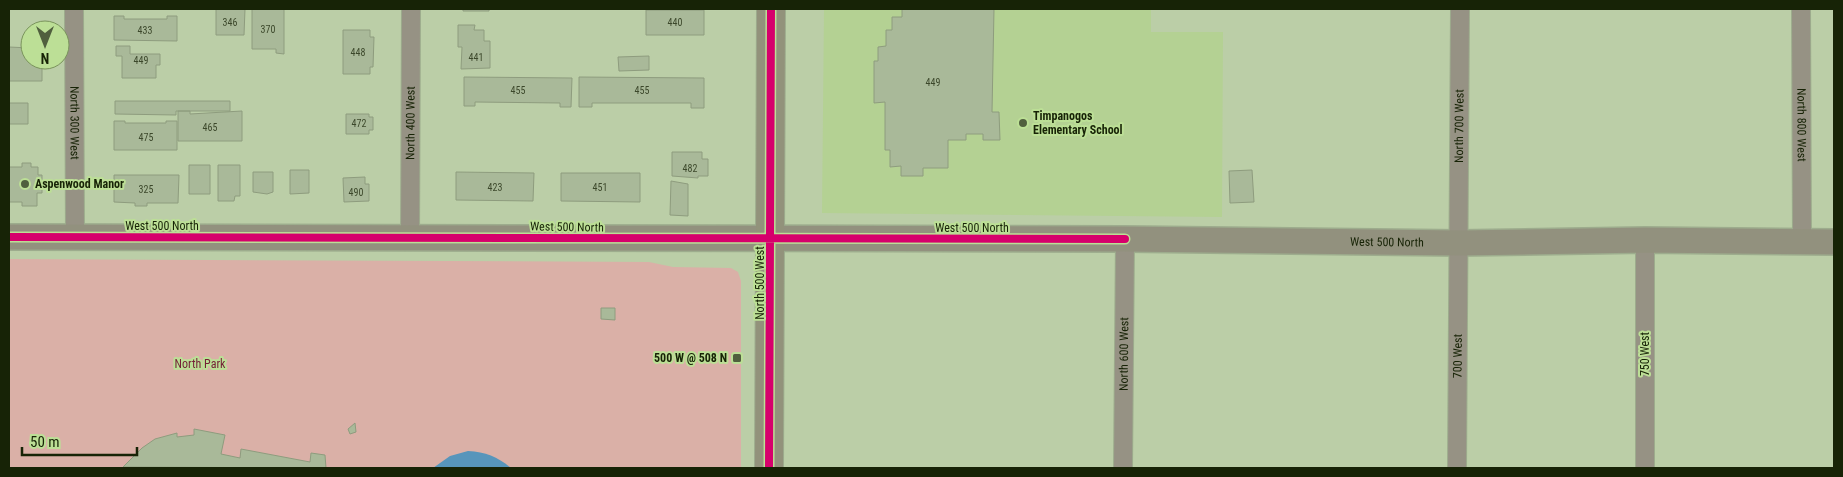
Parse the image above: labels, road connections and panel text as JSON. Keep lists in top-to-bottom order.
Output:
{
  "streets": {
    "main road": ["North 500 West"],
    "street": [
      "North 300 West",
      "North 400 West",
      "North 800 West",
      "North 700 West",
      "West 500 North",
      "North 600 West",
      "750 West",
      "700 West"
    ]
  },
  "crossings": [
    ["North 300 West", "West 500 North"],
    ["North 400 West", "West 500 North"],
    ["North 800 West", "West 500 North"],
    ["North 700 West", "West 500 North"],
    ["North 700 West", "700 West"],
    ["West 500 North", "North 500 West"],
    ["West 500 North", "North 600 West"],
    ["West 500 North", "750 West"],
    ["West 500 North", "700 West"]
  ],
  "parks": ["North Park"],
  "places": {
    "other": ["Timpanogos Elementary School", "Aspenwood Manor"],
    "transit": ["500 W @ 508 N"]
  },
  "house_numbers": [
    "346",
    "440",
    "370",
    "433",
    "448",
    "441",
    "449",
    "449",
    "455",
    "455",
    "472",
    "465",
    "475",
    "482",
    "423",
    "451",
    "325",
    "490"
  ],
  "scale_bar": "50 m",
  "north": "bottom"
}
